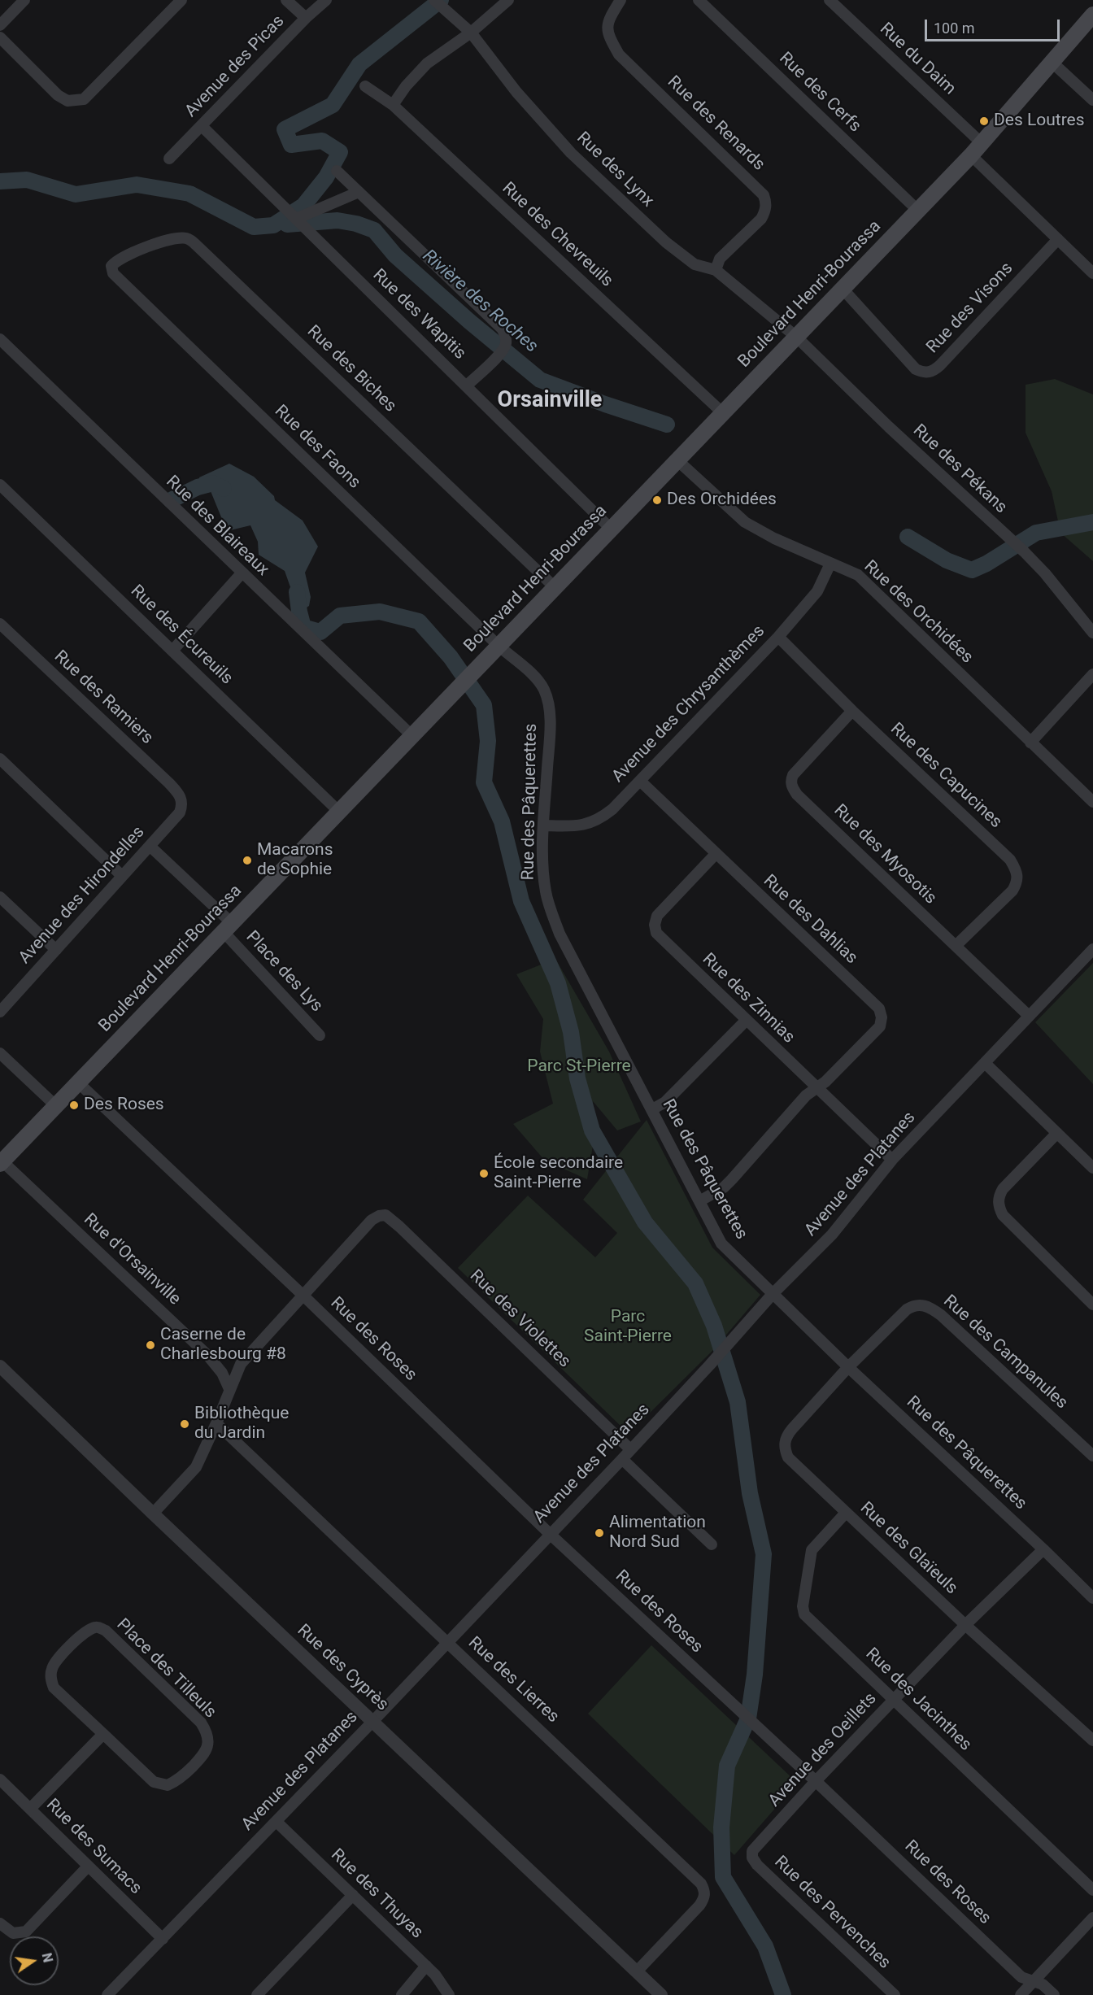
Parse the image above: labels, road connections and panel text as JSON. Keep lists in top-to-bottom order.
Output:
{
  "streets": {
    "main road": ["Boulevard Henri-Bourassa"],
    "street": [
      "Rue du Daim",
      "Avenue des Picas",
      "Rue des Cerfs",
      "Rue des Renards",
      "Rue des Lynx",
      "Rue des Chevreuils",
      "Rue des Visons",
      "Rue des Wapitis",
      "Rue des Biches",
      "Rue des Faons",
      "Rue des Pékans",
      "Rue des Blaireaux",
      "Rue des Orchidées",
      "Rue des Écureuils",
      "Rue des Ramiers",
      "Avenue des Chrysanthèmes",
      "Rue des Capucines",
      "Rue des Pâquerettes",
      "Rue des Myosotis",
      "Avenue des Hirondelles",
      "Rue des Dahlias",
      "Place des Lys",
      "Rue des Zinnias",
      "Avenue des Platanes",
      "Rue d'Orsainville",
      "Rue des Violettes",
      "Rue des Roses",
      "Rue des Campanules",
      "Rue des Glaïeuls",
      "Rue des Cyprès",
      "Place des Tilleuls",
      "Rue des Lierres",
      "Rue des Jacinthes",
      "Avenue des Oeillets",
      "Rue des Sumacs",
      "Rue des Thuyas",
      "Rue des Pervenches"
    ]
  },
  "crossings": [
    ["Rue du Daim", "Boulevard Henri-Bourassa"],
    ["Rue du Daim", "Rue des Visons"],
    ["Avenue des Picas", "Rue des Wapitis"],
    ["Rue des Cerfs", "Boulevard Henri-Bourassa"],
    ["Rue des Renards", "Rue des Lynx"],
    ["Rue des Lynx", "Boulevard Henri-Bourassa"],
    ["Rue des Lynx", "Rue des Pékans"],
    ["Rue des Chevreuils", "Boulevard Henri-Bourassa"],
    ["Boulevard Henri-Bourassa", "Rue des Visons"],
    ["Boulevard Henri-Bourassa", "Rue des Wapitis"],
    ["Boulevard Henri-Bourassa", "Rue des Biches"],
    ["Boulevard Henri-Bourassa", "Rue des Faons"],
    ["Boulevard Henri-Bourassa", "Rue des Pékans"],
    ["Boulevard Henri-Bourassa", "Rue des Blaireaux"],
    ["Boulevard Henri-Bourassa", "Rue des Orchidées"],
    ["Boulevard Henri-Bourassa", "Rue des Écureuils"],
    ["Boulevard Henri-Bourassa", "Rue des Pâquerettes"],
    ["Boulevard Henri-Bourassa", "Place des Lys"],
    ["Boulevard Henri-Bourassa", "Rue d'Orsainville"],
    ["Boulevard Henri-Bourassa", "Rue des Roses"],
    ["Rue des Biches", "Rue des Faons"],
    ["Rue des Faons", "Rue des Pâquerettes"],
    ["Rue des Orchidées", "Avenue des Chrysanthèmes"],
    ["Rue des Ramiers", "Avenue des Hirondelles"],
    ["Avenue des Chrysanthèmes", "Rue des Capucines"],
    ["Avenue des Chrysanthèmes", "Rue des Pâquerettes"],
    ["Avenue des Chrysanthèmes", "Rue des Dahlias"],
    ["Rue des Capucines", "Rue des Myosotis"],
    ["Rue des Pâquerettes", "Rue des Dahlias"],
    ["Rue des Pâquerettes", "Avenue des Platanes"],
    ["Rue des Pâquerettes", "Rue des Campanules"],
    ["Rue des Pâquerettes", "Rue des Glaïeuls"],
    ["Rue des Pâquerettes", "Avenue des Oeillets"],
    ["Rue des Myosotis", "Avenue des Platanes"],
    ["Avenue des Hirondelles", "Place des Lys"],
    ["Rue des Dahlias", "Rue des Zinnias"],
    ["Rue des Zinnias", "Avenue des Platanes"],
    ["Avenue des Platanes", "Rue des Violettes"],
    ["Avenue des Platanes", "Rue des Roses"],
    ["Avenue des Platanes", "Rue des Cyprès"],
    ["Avenue des Platanes", "Rue des Lierres"],
    ["Avenue des Platanes", "Rue des Sumacs"],
    ["Avenue des Platanes", "Rue des Thuyas"],
    ["Rue des Violettes", "Rue des Roses"],
    ["Rue des Roses", "Avenue des Oeillets"],
    ["Rue des Campanules", "Rue des Glaïeuls"],
    ["Rue des Glaïeuls", "Rue des Jacinthes"],
    ["Rue des Glaïeuls", "Avenue des Oeillets"],
    ["Rue des Cyprès", "Rue des Lierres"],
    ["Rue des Jacinthes", "Avenue des Oeillets"],
    ["Avenue des Oeillets", "Rue des Pervenches"]
  ],
  "districts": ["Orsainville"],
  "water": ["Rivière des Roches"],
  "parks": ["Parc St-Pierre", "Parc Saint-Pierre"],
  "places": [
    "Des Loutres",
    "Des Orchidées",
    "Macarons de Sophie",
    "Des Roses",
    "École secondaire Saint-Pierre",
    "Caserne de Charlesbourg #8",
    "Bibliothèque du Jardin",
    "Alimentation Nord Sud"
  ],
  "scale_bar": "100 m",
  "north": "right"
}
